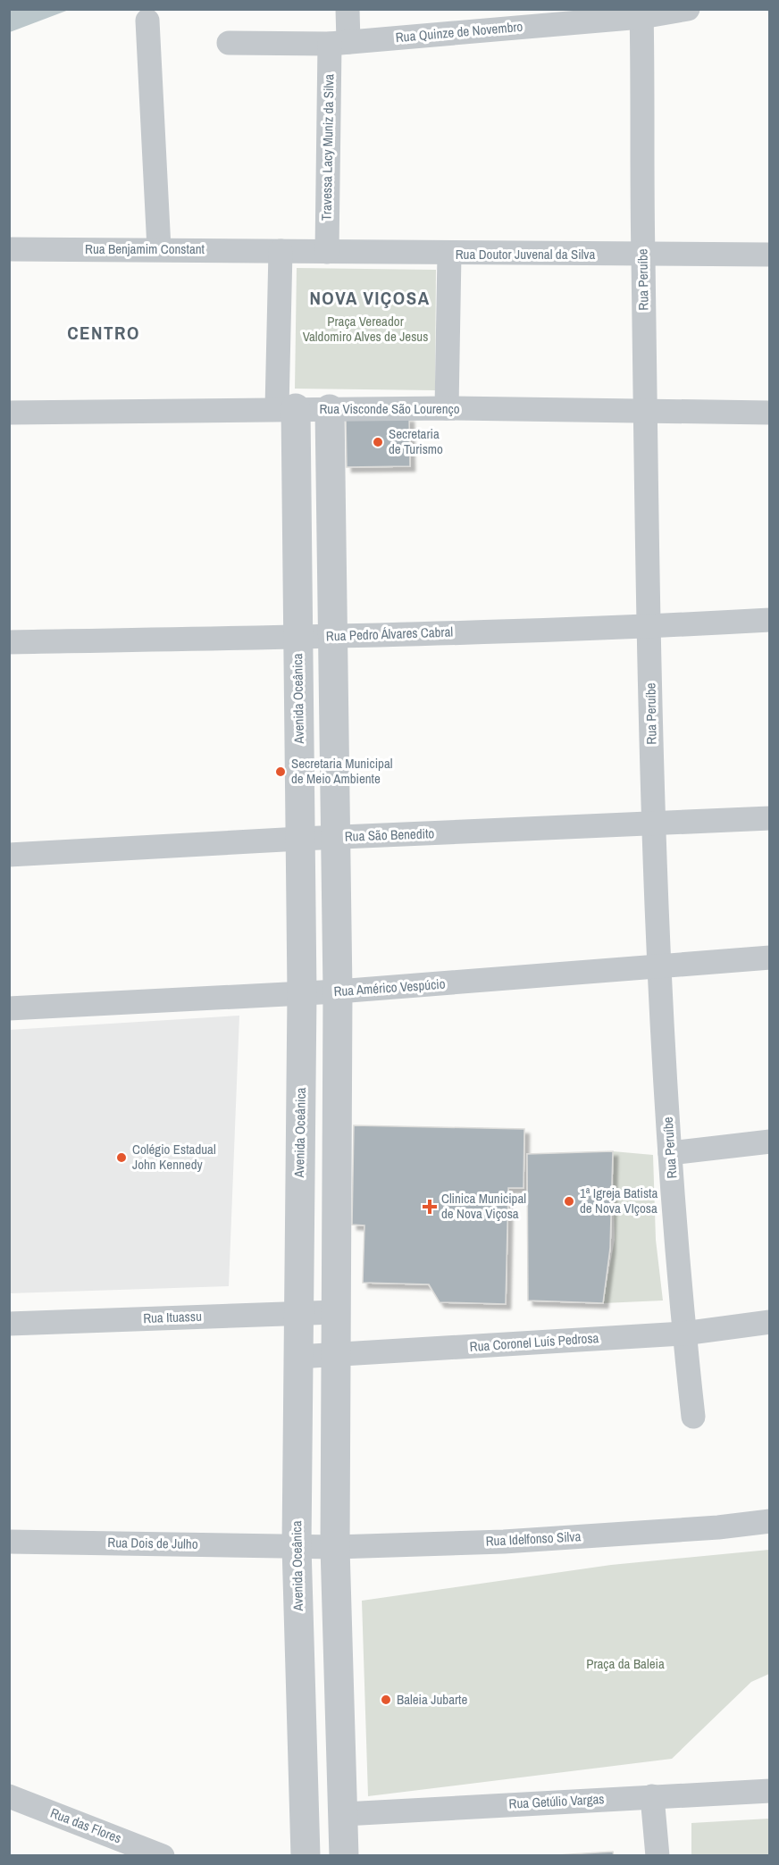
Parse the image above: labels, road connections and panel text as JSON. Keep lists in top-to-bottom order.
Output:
{
  "streets": {
    "street": [
      "Rua Quinze de Novembro",
      "Travessa Lacy Muniz da Silva",
      "Rua Benjamim Constant",
      "Rua Doutor Juvenal da Silva",
      "Rua Peruíbe",
      "Rua Visconde São Lourenço",
      "Rua Pedro Álvares Cabral",
      "Avenida Oceânica",
      "Rua São Benedito",
      "Rua Américo Vespúcio",
      "Rua Ituassu",
      "Rua Coronel Luís Pedrosa",
      "Rua Idelfonso Silva",
      "Rua Dois de Julho",
      "Rua Getúlio Vargas",
      "Rua das Flores"
    ]
  },
  "crossings": [
    ["Rua Quinze de Novembro", "Travessa Lacy Muniz da Silva"],
    ["Rua Quinze de Novembro", "Rua Peruíbe"],
    ["Travessa Lacy Muniz da Silva", "Rua Doutor Juvenal da Silva"],
    ["Rua Benjamim Constant", "Rua Doutor Juvenal da Silva"],
    ["Rua Doutor Juvenal da Silva", "Rua Peruíbe"],
    ["Rua Peruíbe", "Rua Visconde São Lourenço"],
    ["Rua Peruíbe", "Rua Pedro Álvares Cabral"],
    ["Rua Peruíbe", "Rua São Benedito"],
    ["Rua Peruíbe", "Rua Américo Vespúcio"],
    ["Rua Peruíbe", "Rua Coronel Luís Pedrosa"],
    ["Rua Visconde São Lourenço", "Avenida Oceânica"],
    ["Rua Pedro Álvares Cabral", "Avenida Oceânica"],
    ["Avenida Oceânica", "Rua São Benedito"],
    ["Avenida Oceânica", "Rua Américo Vespúcio"],
    ["Avenida Oceânica", "Rua Ituassu"],
    ["Avenida Oceânica", "Rua Coronel Luís Pedrosa"],
    ["Avenida Oceânica", "Rua Idelfonso Silva"],
    ["Avenida Oceânica", "Rua Dois de Julho"],
    ["Rua Idelfonso Silva", "Rua Dois de Julho"]
  ],
  "districts": ["NOVA VIÇOSA", "CENTRO"],
  "parks": ["Praça Vereador Valdomiro Alves de Jesus", "Praça da Baleia"],
  "places": {
    "other": [
      "Secretaria de Turismo",
      "Secretaria Municipal de Meio Ambiente",
      "Colégio Estadual John Kennedy",
      "1ª Igreja Batista de Nova VIçosa",
      "Baleia Jubarte"
    ],
    "health": ["Clinica Municipal de Nova Viçosa"]
  }
}
